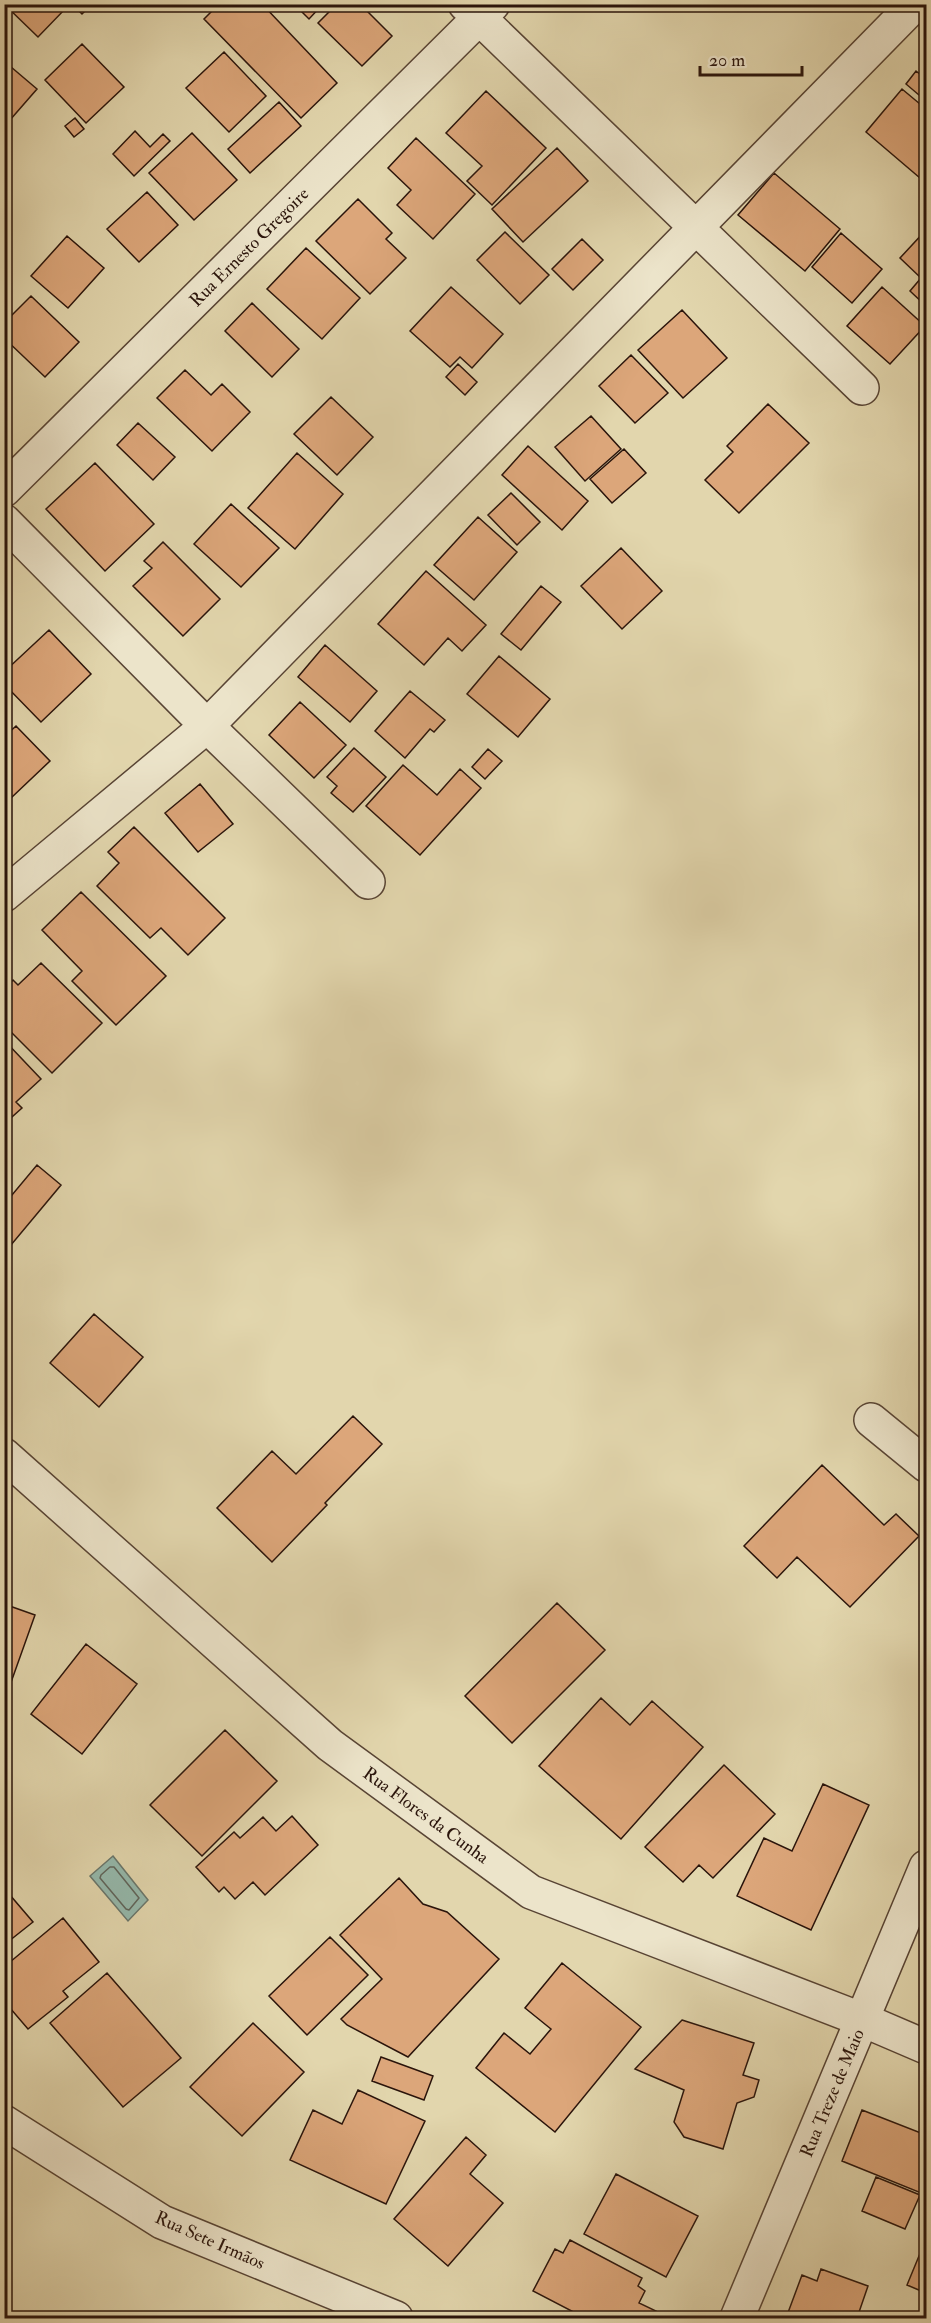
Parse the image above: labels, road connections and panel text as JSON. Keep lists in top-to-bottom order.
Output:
{
  "streets": {
    "street": [
      "Rua Ernesto Gregoire",
      "Rua Flores da Cunha",
      "Rua Treze de Maio",
      "Rua Sete Irmãos"
    ]
  },
  "crossings": [
    ["Rua Flores da Cunha", "Rua Treze de Maio"]
  ],
  "scale_bar": "20 m"
}
